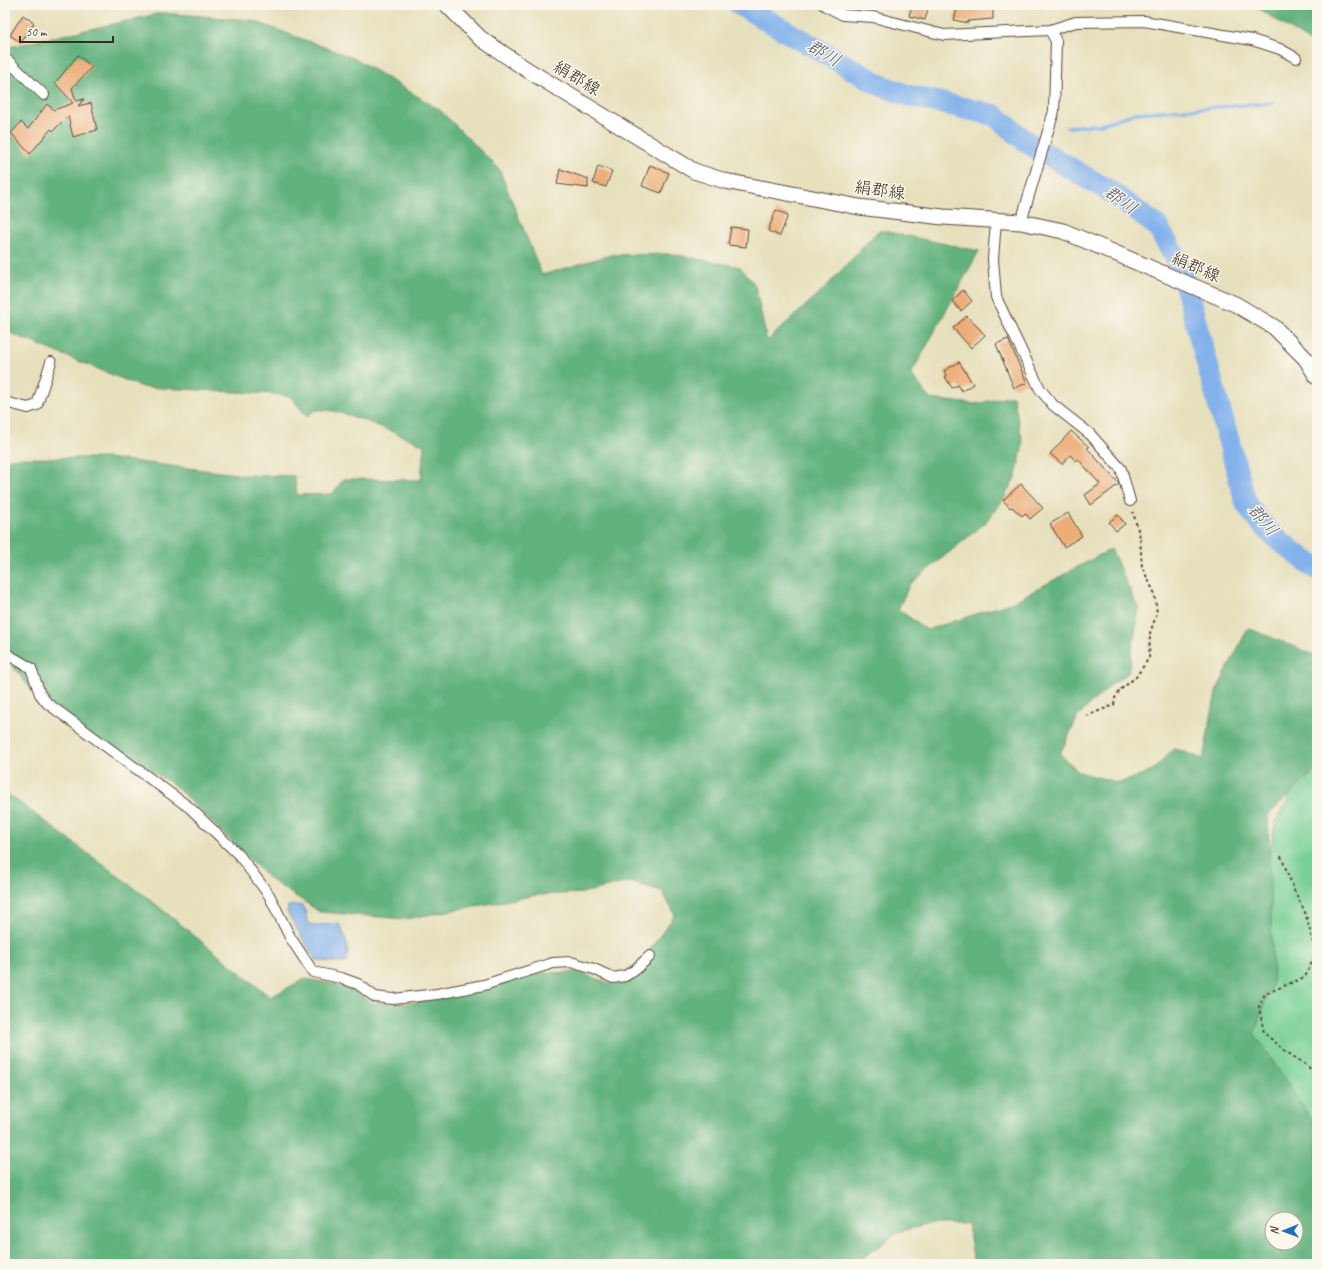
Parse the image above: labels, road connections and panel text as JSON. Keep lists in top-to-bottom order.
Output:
{
  "streets": {
    "main road": ["絹郡線"]
  },
  "water": ["郡川"],
  "scale_bar": "50 m",
  "north": "left"
}
